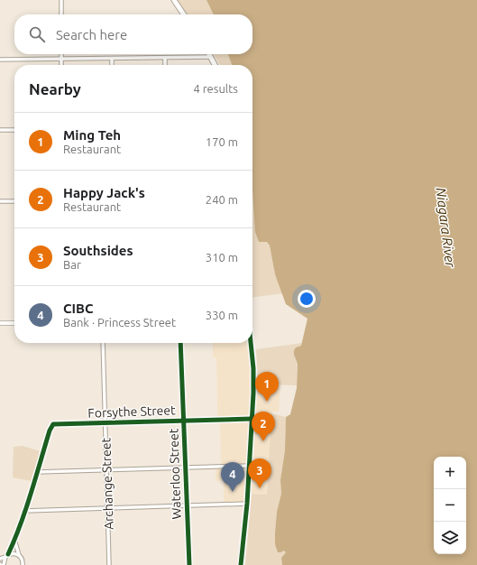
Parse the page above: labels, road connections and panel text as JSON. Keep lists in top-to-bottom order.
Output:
{
  "streets": {
    "street": ["Forsythe Street", "Waterloo Street", "Archange Street"]
  },
  "crossings": [
    ["Forsythe Street", "Waterloo Street"],
    ["Forsythe Street", "Archange Street"]
  ],
  "water": ["Niagara River"],
  "page": {
    "search": "Search here",
    "heading": ["Nearby", "4 results"],
    "list": [
      {
        "mark": "1",
        "name": "Ming Teh",
        "note": "Restaurant",
        "value": "170 m"
      },
      {
        "mark": "2",
        "name": "Happy Jack's",
        "note": "Restaurant",
        "value": "240 m"
      },
      {
        "mark": "3",
        "name": "Southsides",
        "note": "Bar",
        "value": "310 m"
      },
      {
        "mark": "4",
        "name": "CIBC",
        "note": "Bank · Princess Street",
        "value": "330 m"
      }
    ],
    "pins": [
      "1",
      "2",
      "3",
      "4"
    ],
    "map_buttons": ["+", "−"]
  }
}
